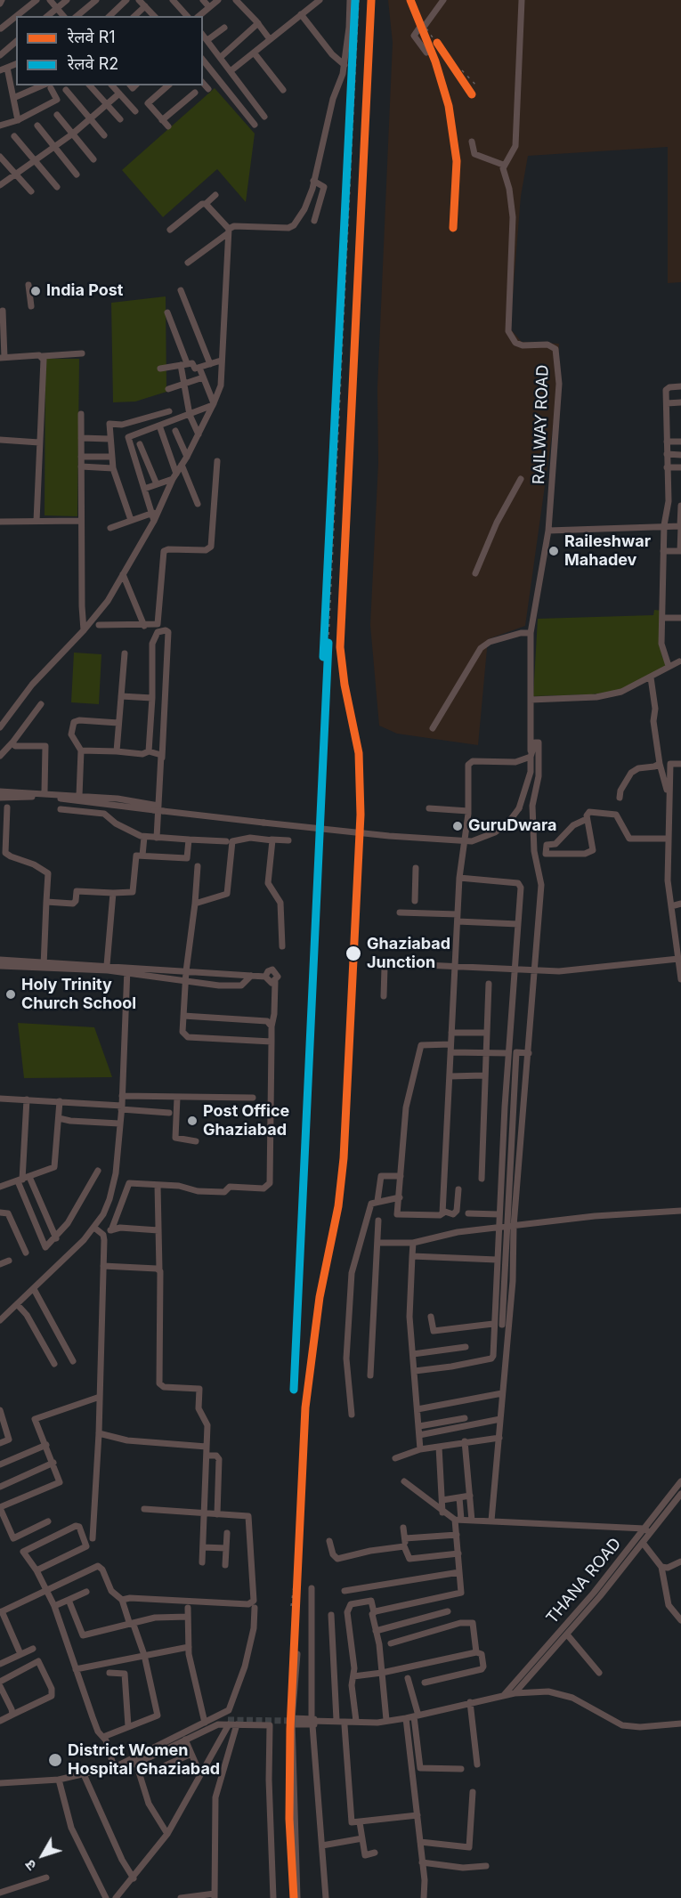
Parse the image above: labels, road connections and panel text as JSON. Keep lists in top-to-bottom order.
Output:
{
  "streets": {
    "street": ["RAILWAY ROAD", "THANA ROAD"]
  },
  "places": [
    "India Post",
    "Raileshwar Mahadev",
    "GuruDwara",
    "Ghaziabad Junction",
    "Holy Trinity Church School",
    "Post Office Ghaziabad",
    "District Women Hospital Ghaziabad"
  ],
  "lines": ["rail line R1", "rail line R2"],
  "legend": ["रेलवे R1", "रेलवे R2"],
  "north": "bottom left"
}
